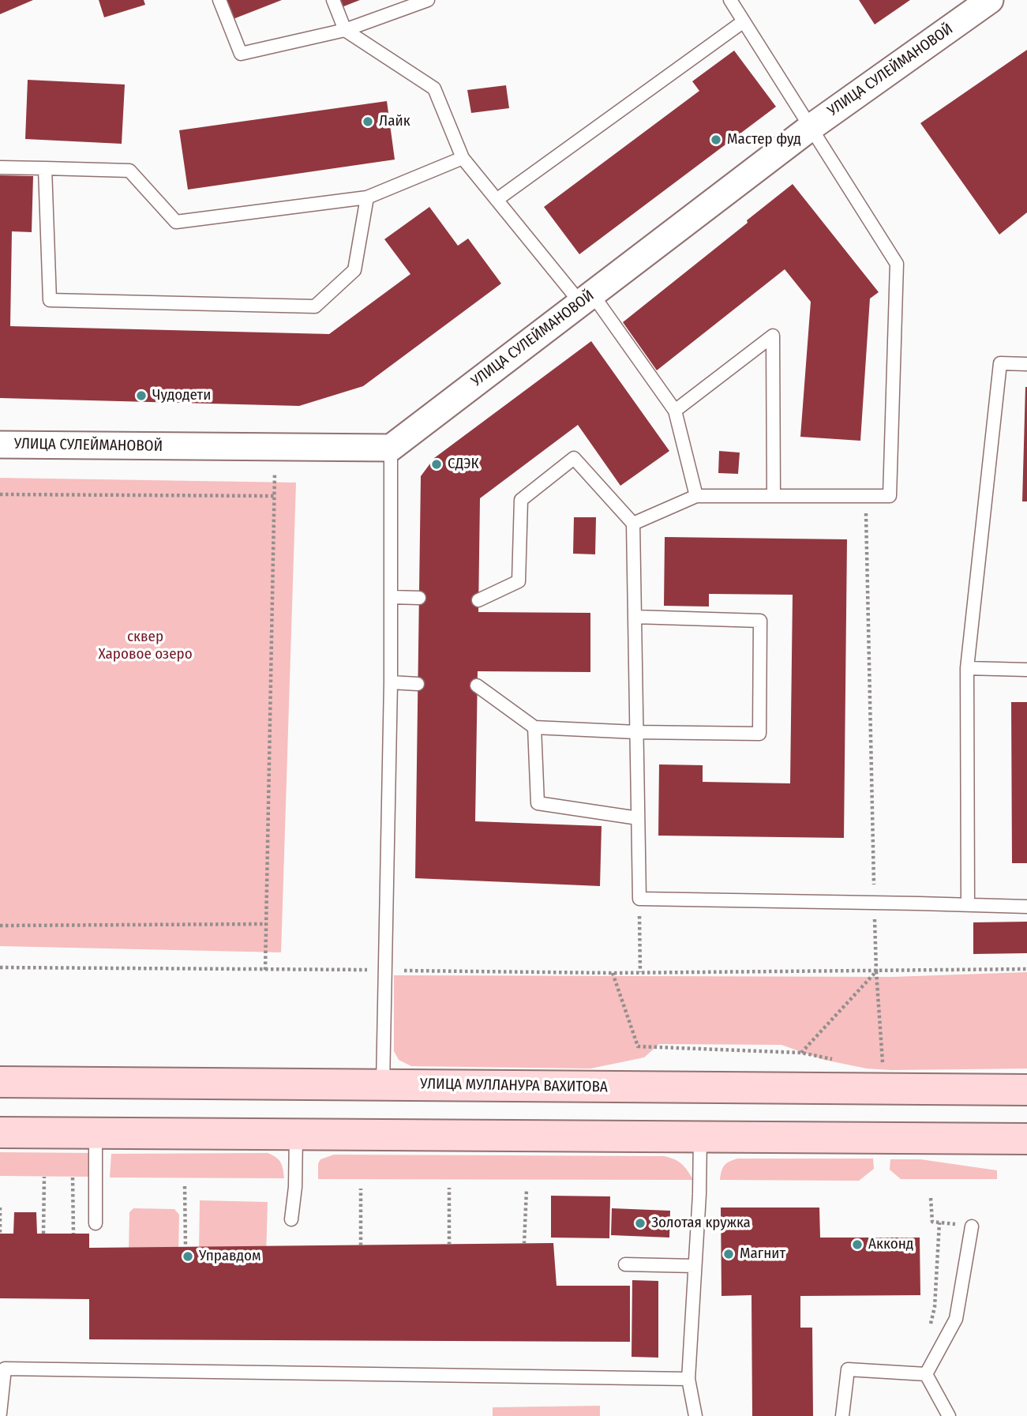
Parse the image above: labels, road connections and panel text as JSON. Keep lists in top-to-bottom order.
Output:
{
  "streets": {
    "main road": ["УЛИЦА МУЛЛАНУРА ВАХИТОВА"],
    "street": ["УЛИЦА СУЛЕЙМАНОВОЙ"]
  },
  "parks": ["сквер Харовое озеро"],
  "places": [
    "Лайк",
    "Мастер фуд",
    "Чудодети",
    "СДЭК",
    "Золотая кружка",
    "Акконд",
    "Магнит",
    "Управдом"
  ]
}
